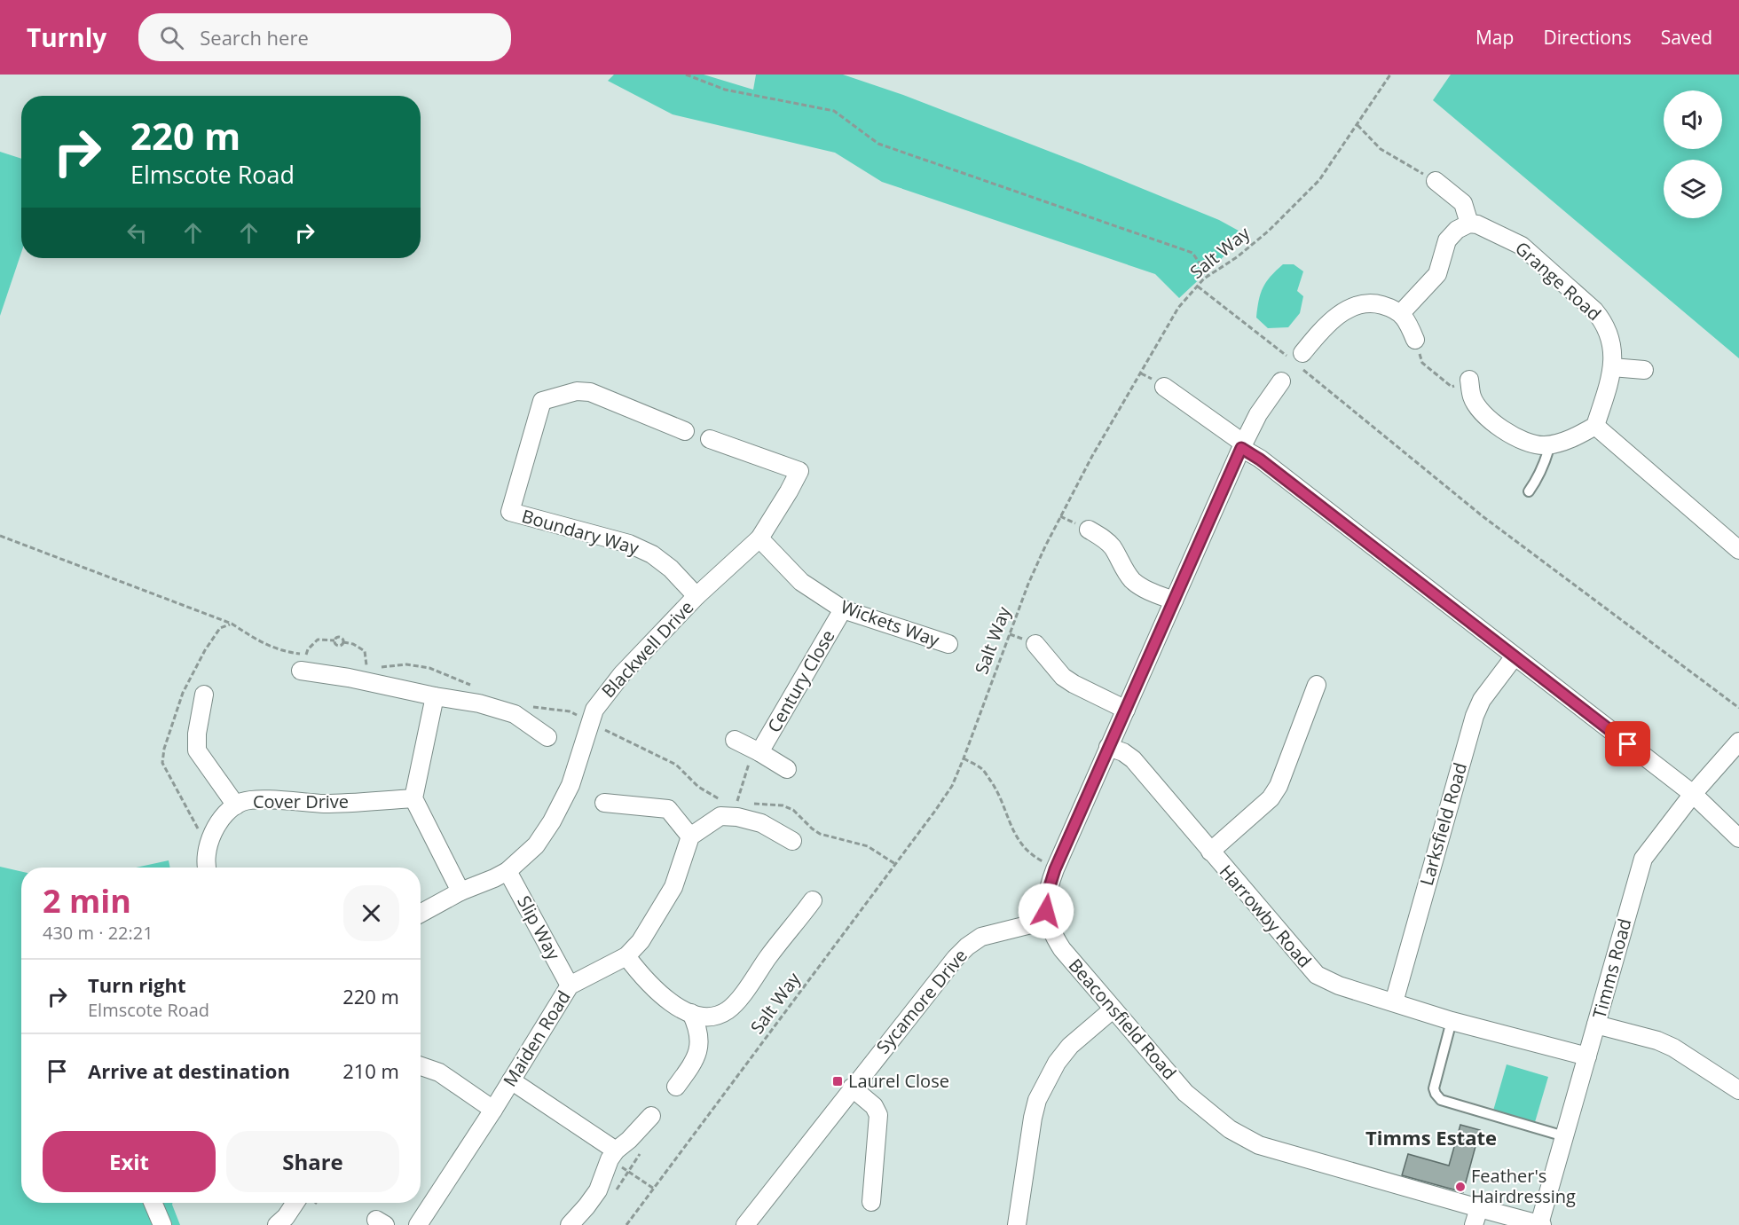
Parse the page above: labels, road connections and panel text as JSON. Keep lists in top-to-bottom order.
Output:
{
  "streets": {
    "street": [
      "Grange Road",
      "Boundary Way",
      "Wickets Way",
      "Blackwell Drive",
      "Century Close",
      "Cover Drive",
      "Larksfield Road",
      "Harrowby Road",
      "Slip Way",
      "Timms Road",
      "Sycamore Drive",
      "Beaconsfield Road",
      "Maiden Road"
    ],
    "path": ["Salt Way"]
  },
  "crossings": [
    ["Boundary Way", "Blackwell Drive"],
    ["Wickets Way", "Blackwell Drive"],
    ["Wickets Way", "Century Close"],
    ["Blackwell Drive", "Slip Way"],
    ["Larksfield Road", "Harrowby Road"],
    ["Harrowby Road", "Timms Road"],
    ["Harrowby Road", "Beaconsfield Road"],
    ["Slip Way", "Maiden Road"],
    ["Timms Road", "Beaconsfield Road"],
    ["Sycamore Drive", "Beaconsfield Road"]
  ],
  "districts": ["Timms Estate"],
  "places": {
    "transit": ["Laurel Close"],
    "other": ["Feather's Hairdressing"]
  },
  "page": {
    "header": "Turnly",
    "search": "Search here",
    "nav": ["Map", "Directions", "Saved"],
    "turn": ["220 m", "Elmscote Road"],
    "heading": ["2 min", "430 m · 22:21"],
    "list": [
      {
        "name": "Turn right",
        "note": "Elmscote Road",
        "value": "220 m"
      },
      {
        "name": "Arrive at destination",
        "value": "210 m"
      }
    ],
    "buttons": ["Exit", "Share"]
  }
}
